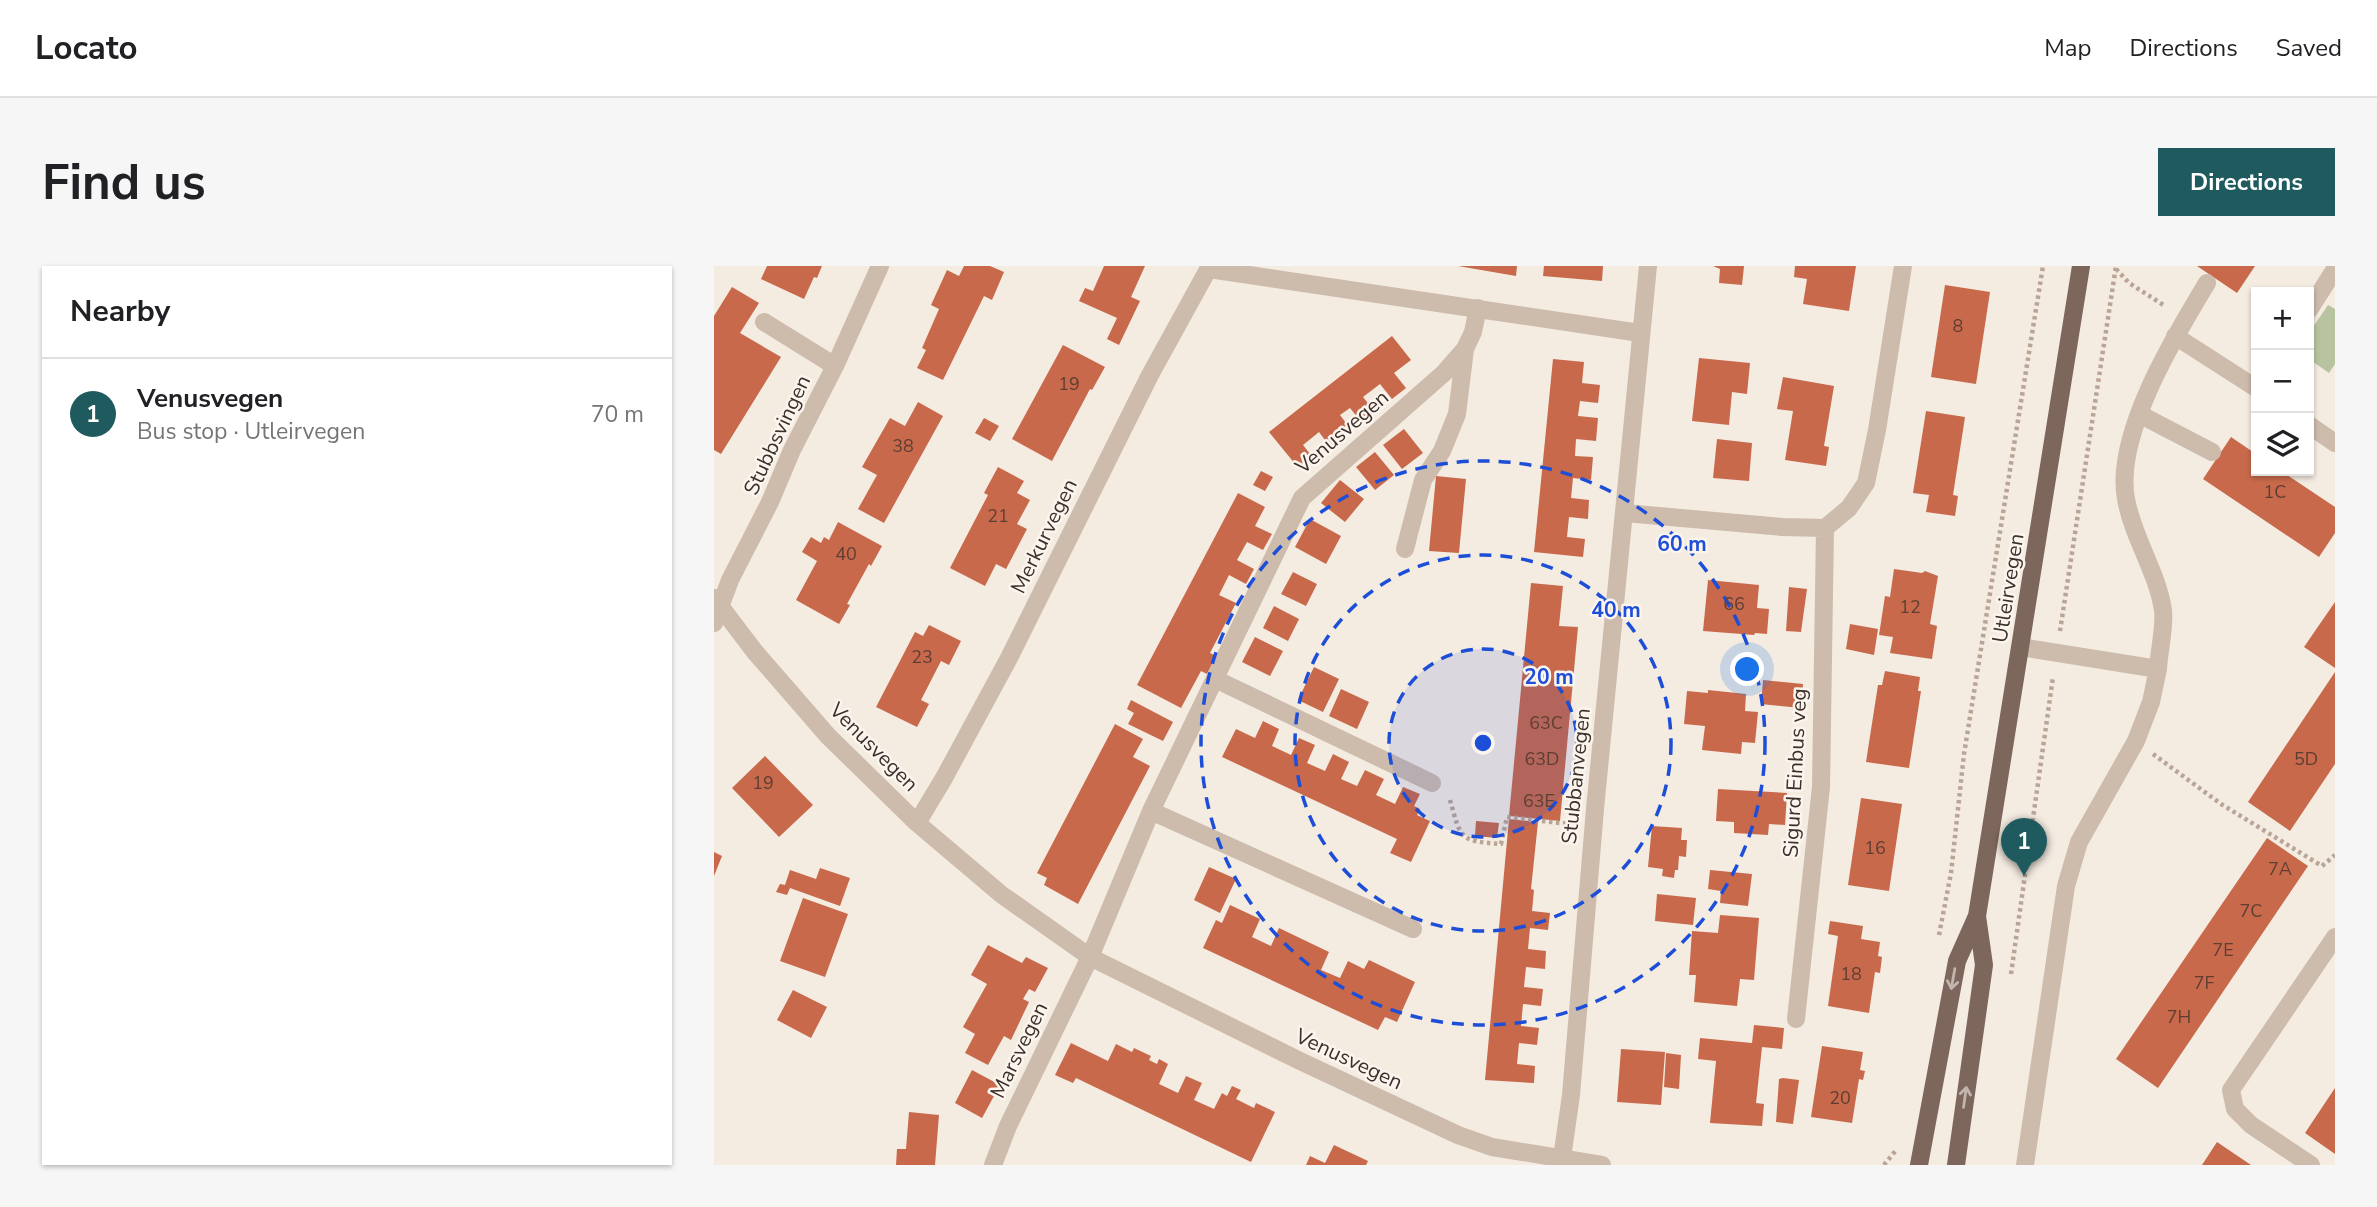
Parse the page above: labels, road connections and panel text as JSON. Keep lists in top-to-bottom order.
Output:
{
  "streets": {
    "main road": ["Utleirvegen"],
    "street": [
      "Venusvegen",
      "Stubbsvingen",
      "Merkurvegen",
      "Sigurd Einbus veg",
      "Stubbanvegen",
      "Marsvegen"
    ]
  },
  "crossings": [
    ["Venusvegen", "Stubbsvingen"],
    ["Venusvegen", "Merkurvegen"],
    ["Venusvegen", "Stubbanvegen"],
    ["Venusvegen", "Marsvegen"],
    ["Merkurvegen", "Stubbanvegen"]
  ],
  "house_numbers": [
    "8",
    "19",
    "38",
    "1C",
    "21",
    "40",
    "66",
    "12",
    "23",
    "63C",
    "63D",
    "5D",
    "19",
    "63E",
    "16",
    "7A",
    "7C",
    "7E",
    "18",
    "7F",
    "7H",
    "20"
  ],
  "page": {
    "header": "Locato",
    "nav": ["Map", "Directions", "Saved"],
    "buttons": "Directions",
    "title": "Find us",
    "heading": "Nearby",
    "map_buttons": ["+", "−"],
    "list": [
      {
        "mark": "1",
        "name": "Venusvegen",
        "note": "Bus stop · Utleirvegen",
        "value": "70 m"
      }
    ],
    "pins": "1"
  },
  "rings": ["60 m", "40 m", "20 m"]
}
